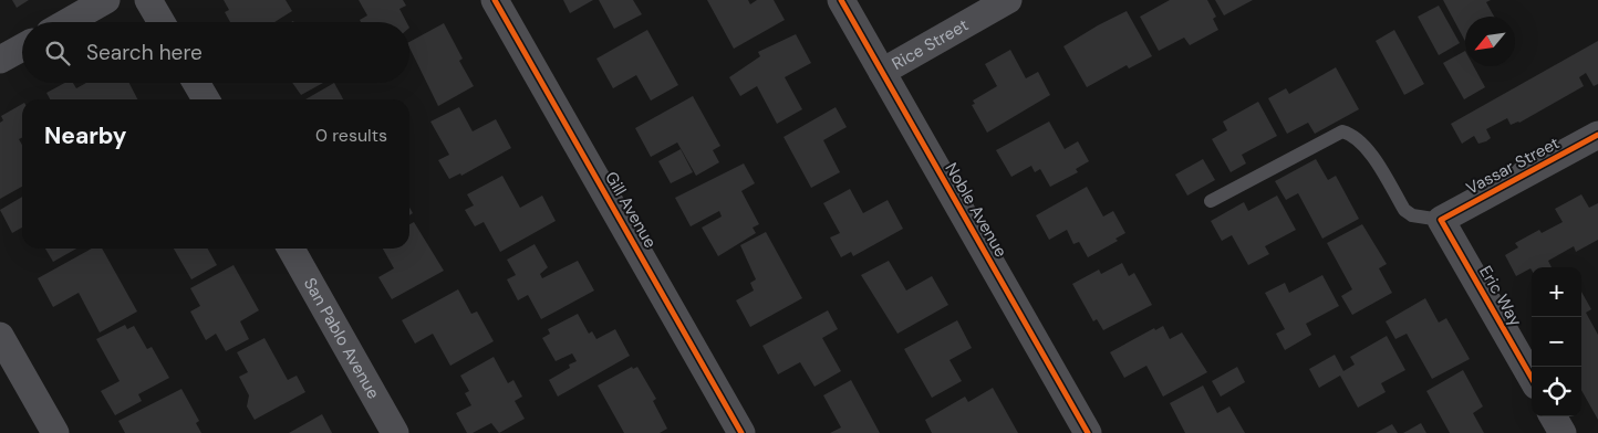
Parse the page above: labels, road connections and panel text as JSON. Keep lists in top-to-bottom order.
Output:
{
  "streets": {
    "street": [
      "Rice Street",
      "Vassar Street",
      "Gill Avenue",
      "Noble Avenue",
      "Eric Way",
      "San Pablo Avenue"
    ]
  },
  "crossings": [
    ["Rice Street", "Noble Avenue"],
    ["Vassar Street", "Eric Way"]
  ],
  "north": "bottom left",
  "page": {
    "search": "Search here",
    "heading": ["Nearby", "0 results"],
    "map_buttons": ["+", "−"]
  }
}
